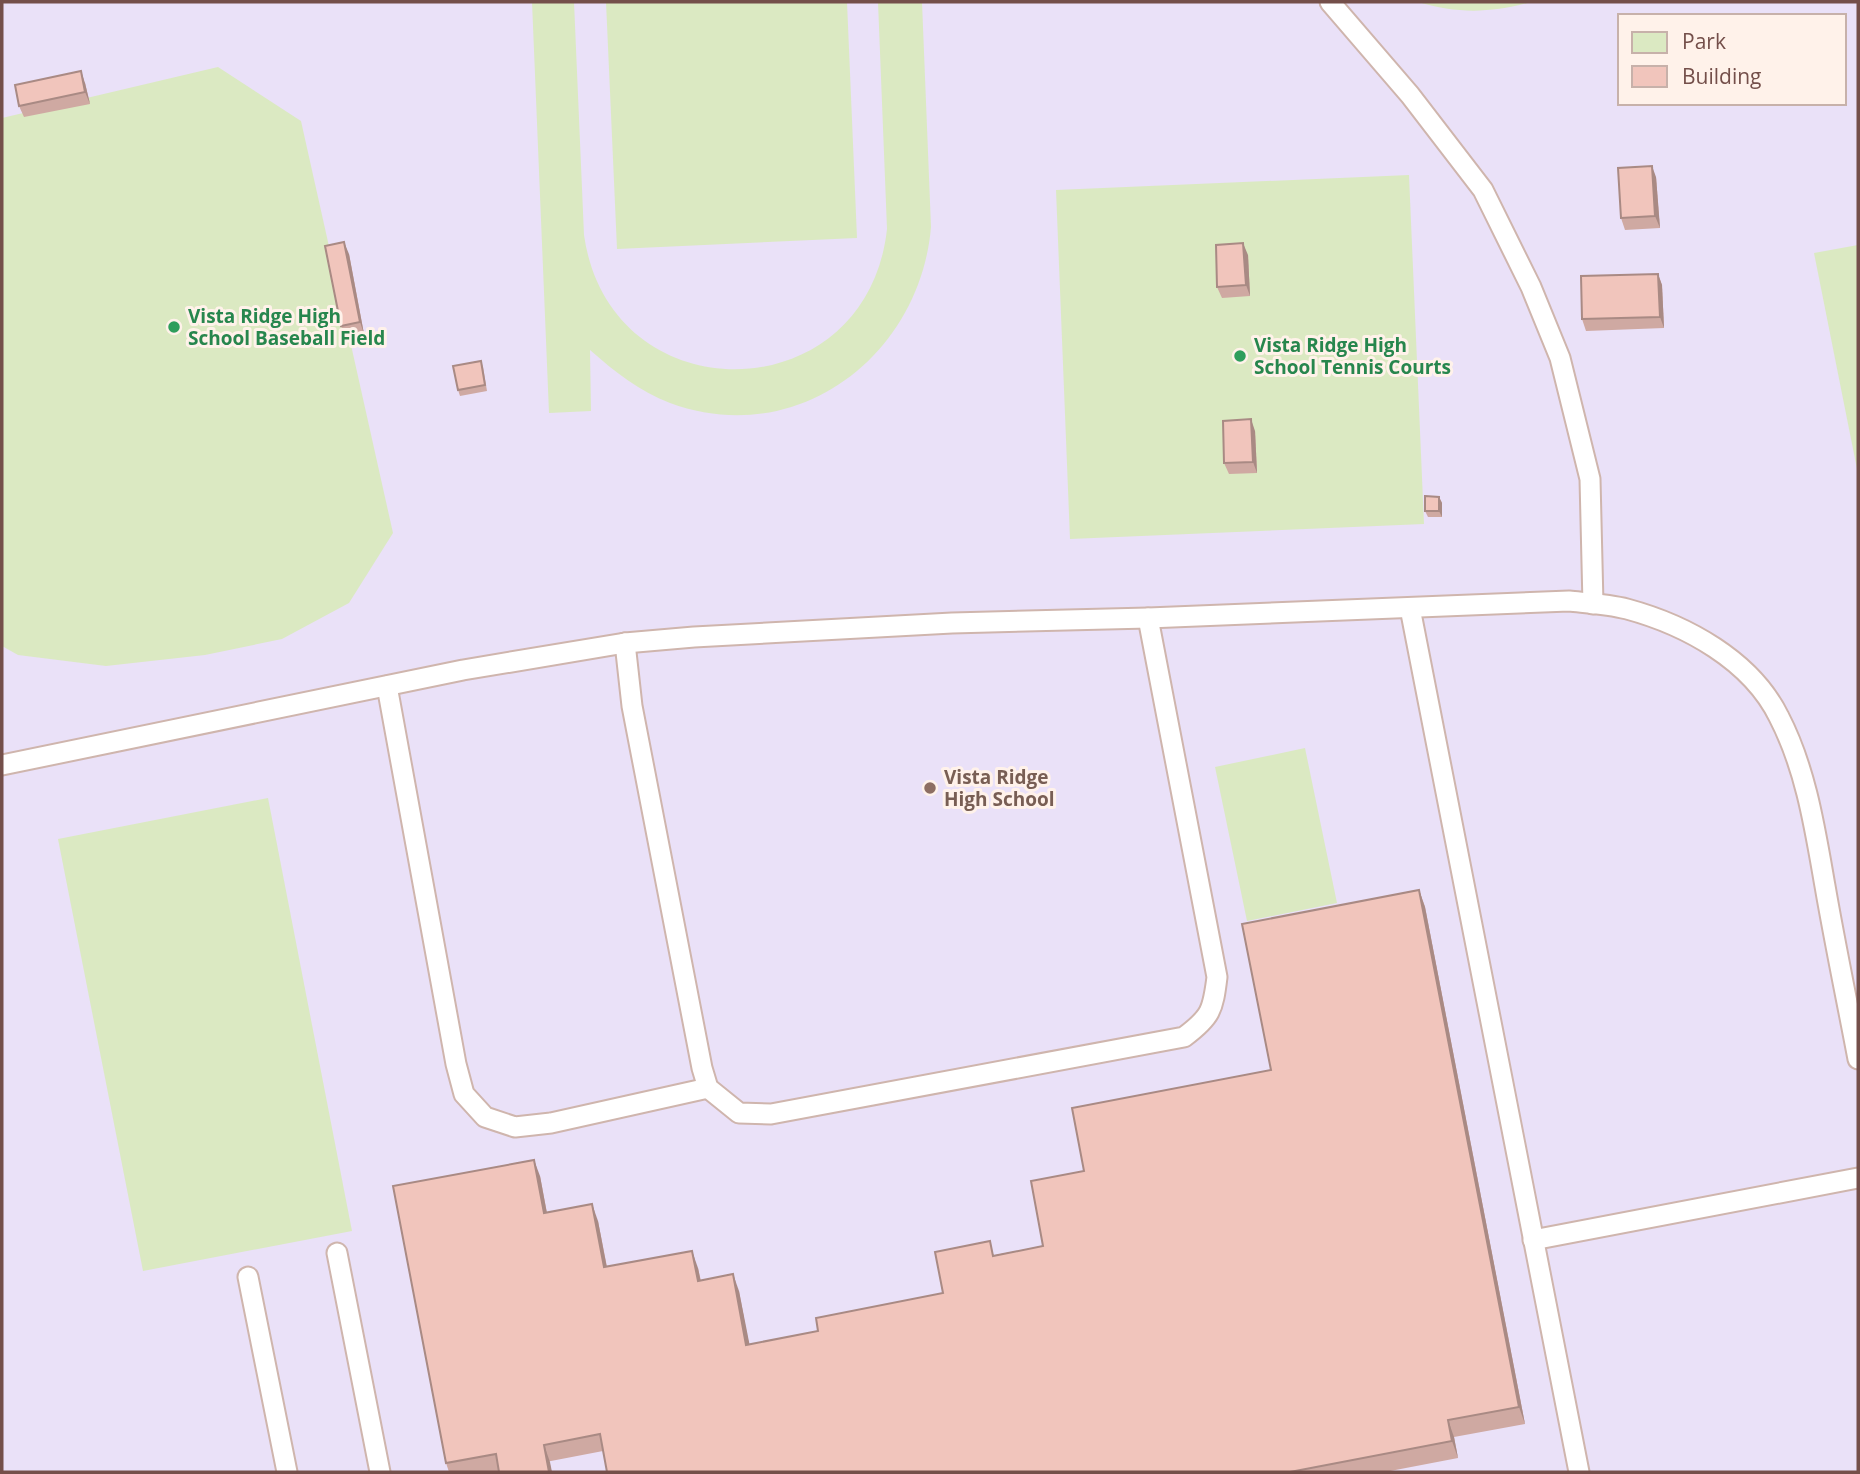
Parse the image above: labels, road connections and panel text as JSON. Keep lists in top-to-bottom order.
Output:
{
  "places": ["Vista Ridge High School Baseball Field", "Vista Ridge High School Tennis Courts", "Vista Ridge High School"],
  "legend": ["Park", "Building"]
}
